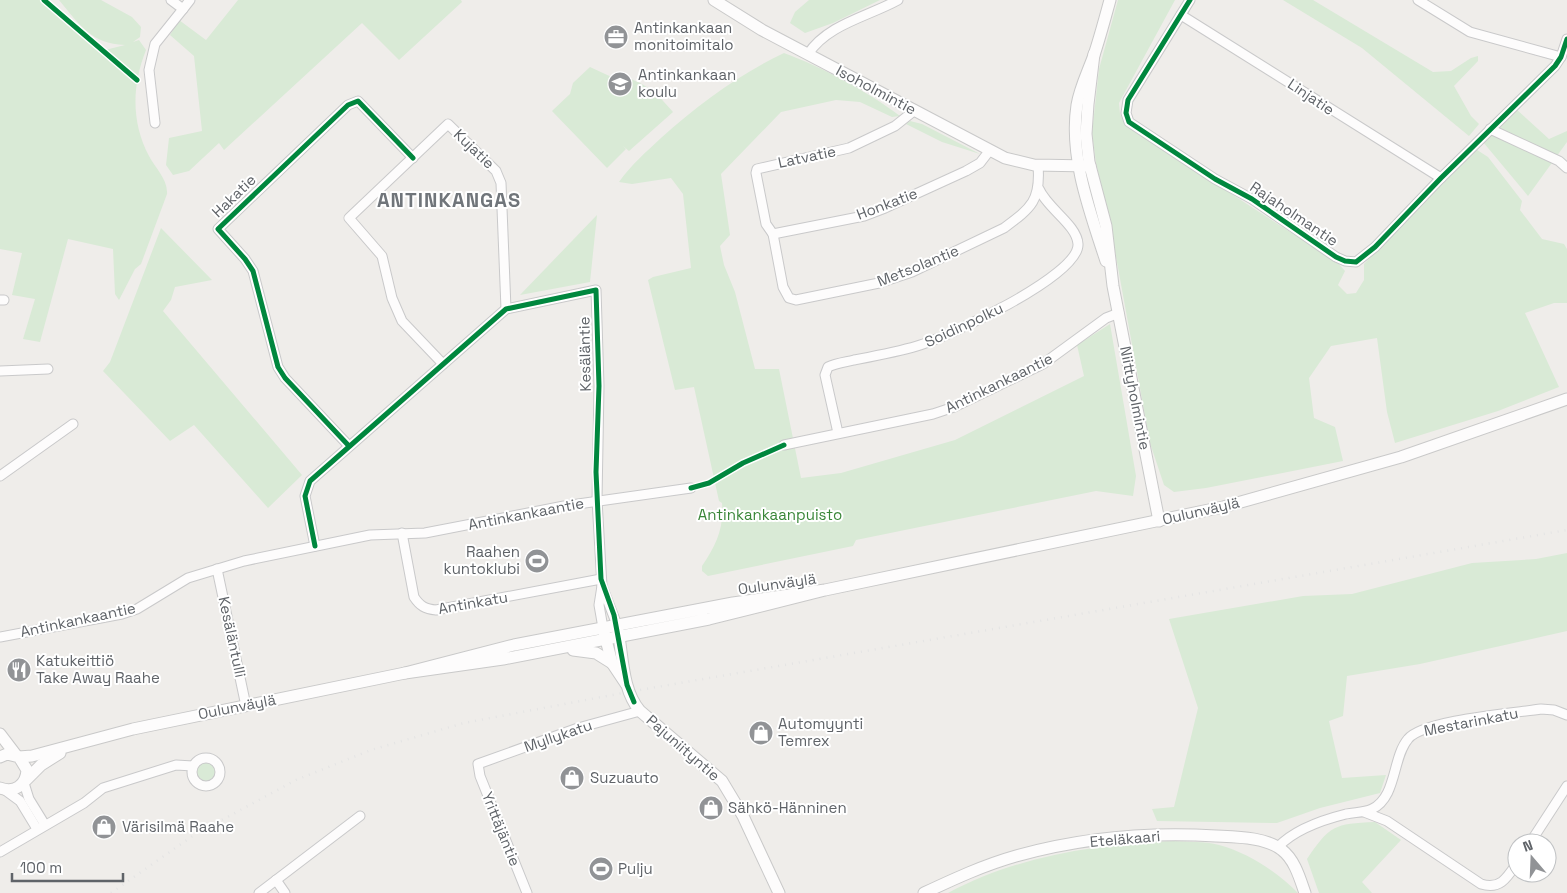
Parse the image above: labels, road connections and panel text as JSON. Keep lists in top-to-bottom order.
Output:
{
  "streets": {
    "main road": [
      "Isoholmintie",
      "Niittyholmintie",
      "Oulunväylä",
      "Pajuniityntie",
      "Eteläkaari"
    ],
    "street": [
      "Linjatie",
      "Kujatie",
      "Latvatie",
      "Hakatie",
      "Honkatie",
      "Rajaholmantie",
      "Metsolantie",
      "Soidinpolku",
      "Kesäläntie",
      "Antinkankaantie",
      "Antinkatu",
      "Kesäläntulli",
      "Mestarinkatu",
      "Myllykatu",
      "Yrittäjäntie"
    ]
  },
  "crossings": [
    ["Isoholmintie", "Latvatie"],
    ["Isoholmintie", "Honkatie"],
    ["Linjatie", "Rajaholmantie"],
    ["Kujatie", "Hakatie"],
    ["Kujatie", "Kesäläntie"],
    ["Latvatie", "Honkatie"],
    ["Latvatie", "Metsolantie"],
    ["Hakatie", "Kesäläntie"],
    ["Honkatie", "Metsolantie"],
    ["Metsolantie", "Soidinpolku"],
    ["Soidinpolku", "Antinkankaantie"],
    ["Kesäläntie", "Antinkankaantie"],
    ["Kesäläntie", "Oulunväylä"],
    ["Kesäläntie", "Antinkatu"],
    ["Kesäläntie", "Pajuniityntie"],
    ["Antinkankaantie", "Niittyholmintie"],
    ["Antinkankaantie", "Antinkatu"],
    ["Antinkankaantie", "Kesäläntulli"],
    ["Niittyholmintie", "Oulunväylä"],
    ["Oulunväylä", "Kesäläntulli"],
    ["Oulunväylä", "Pajuniityntie"],
    ["Mestarinkatu", "Eteläkaari"],
    ["Myllykatu", "Pajuniityntie"],
    ["Myllykatu", "Yrittäjäntie"]
  ],
  "districts": ["ANTINKANGAS"],
  "parks": ["Antinkankaanpuisto"],
  "places": {
    "office": ["Antinkankaan monitoimitalo"],
    "school or university": ["Antinkankaan koulu"],
    "sports": ["Raahen kuntoklubi", "Pulju"],
    "restaurant": ["Katukeittiö Take Away Raahe"],
    "shop": [
      "Automyynti Temrex",
      "Suzuauto",
      "Sähkö-Hänninen",
      "Värisilmä Raahe"
    ]
  },
  "scale_bar": "100 m",
  "north": "top"
}
